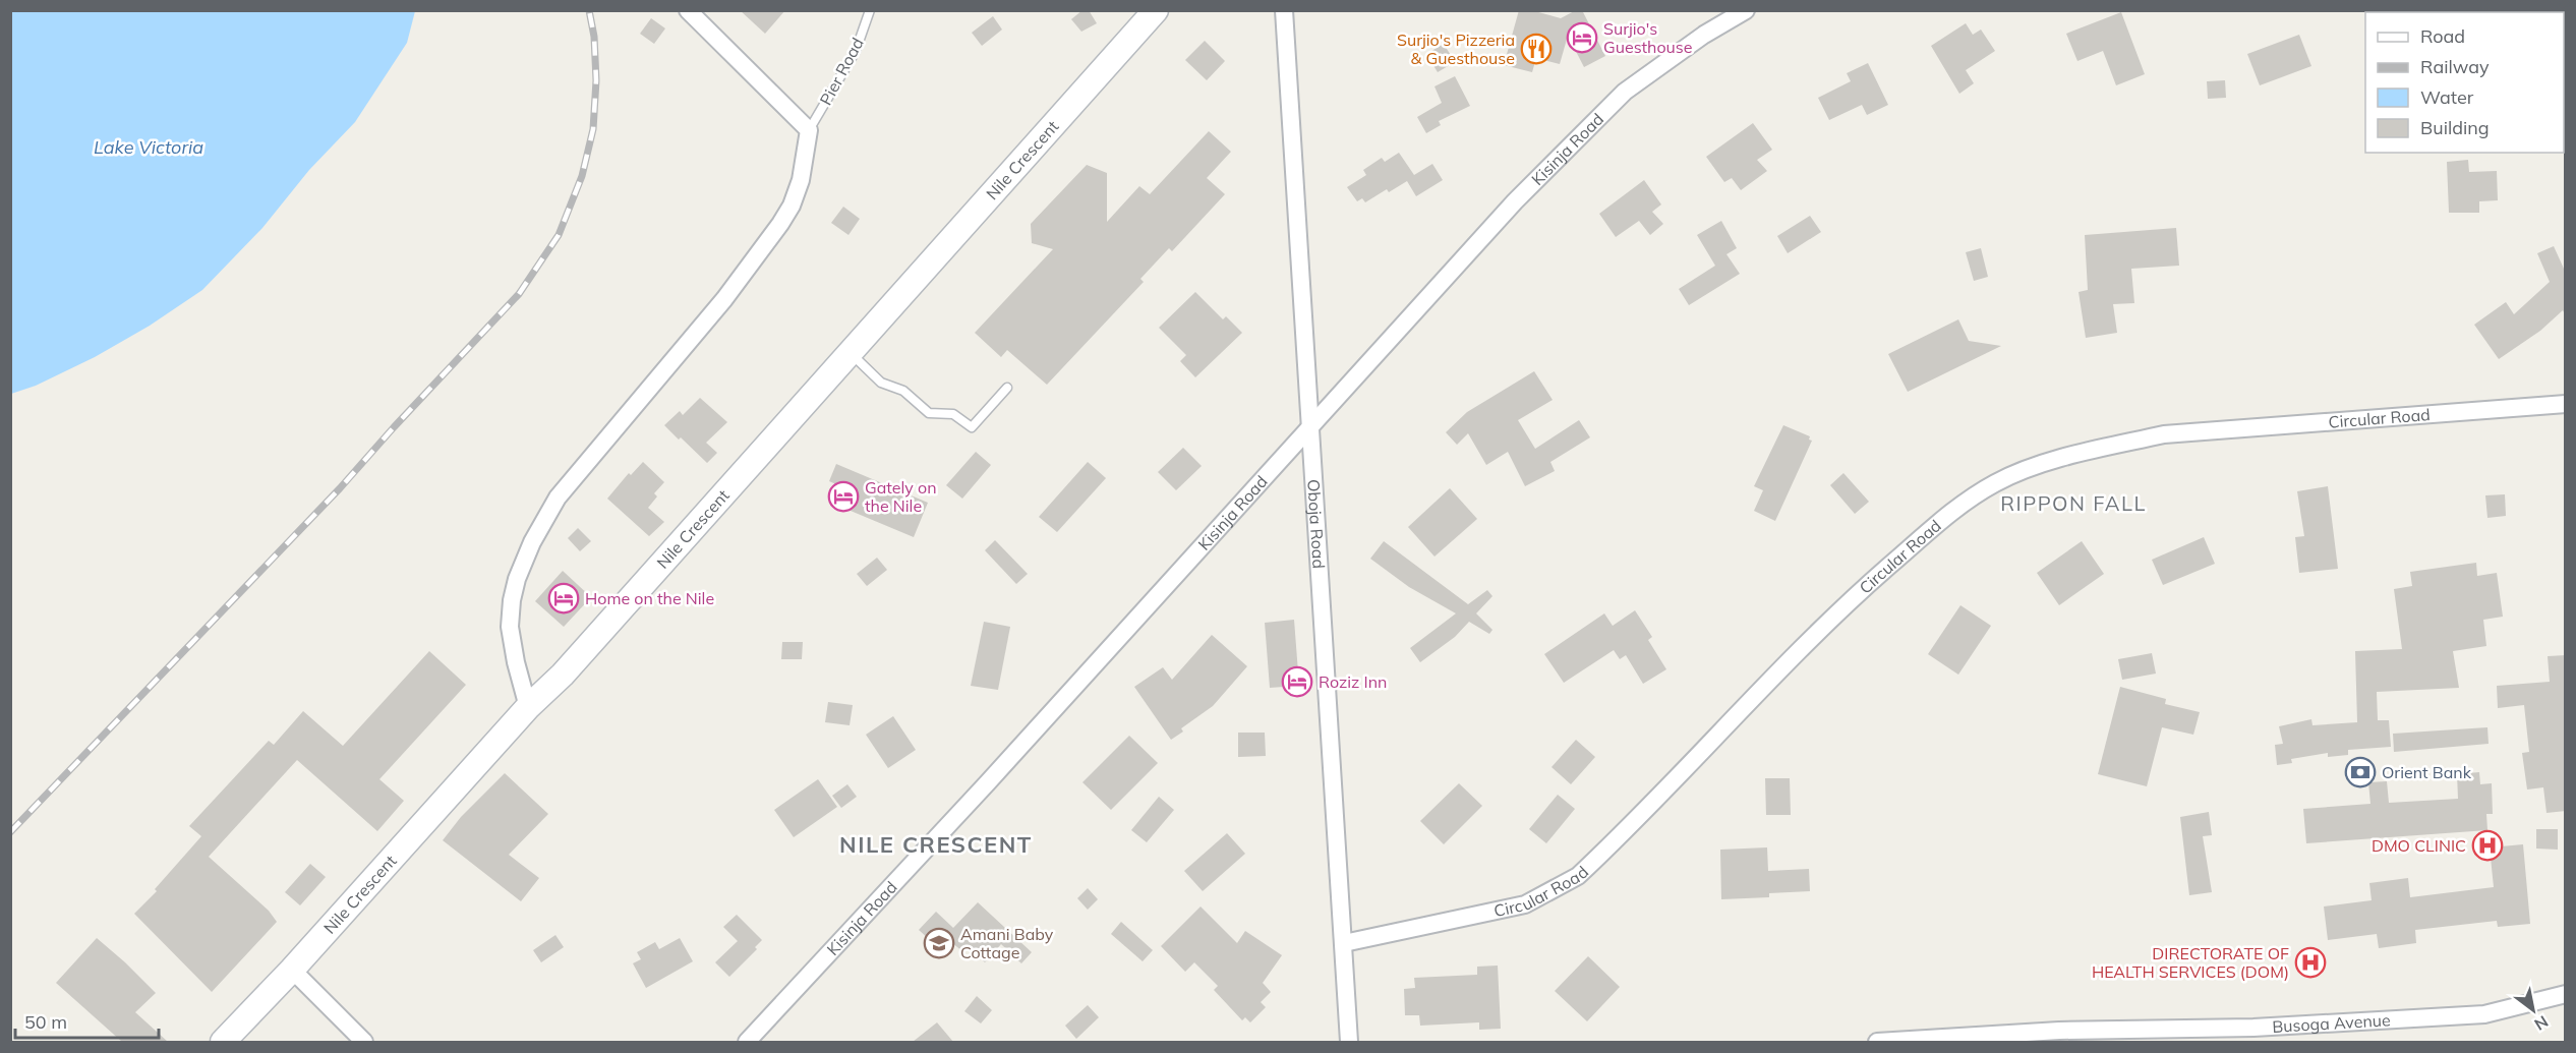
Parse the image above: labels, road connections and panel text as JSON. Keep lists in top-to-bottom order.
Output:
{
  "streets": {
    "street": [
      "Kisinja Road",
      "Nile Crescent",
      "Circular Road",
      "Oboja Road",
      "Busoga Avenue"
    ],
    "lane": ["Pier Road"]
  },
  "crossings": [
    ["Kisinja Road", "Oboja Road"],
    ["Circular Road", "Oboja Road"]
  ],
  "districts": ["RIPPON FALL", "NILE CRESCENT"],
  "water": ["Lake Victoria"],
  "places": {
    "hotel": [
      "Surjio's Guesthouse",
      "Gately on the Nile",
      "Home on the Nile",
      "Roziz Inn"
    ],
    "restaurant": ["Surjio's Pizzeria & Guesthouse"],
    "bank": ["Orient Bank"],
    "hospital": ["DMO CLINIC", "DIRECTORATE OF HEALTH SERVICES (DOM)"],
    "school or university": ["Amani Baby Cottage"]
  },
  "legend": [
    "Road",
    "Railway",
    "Water",
    "Building"
  ],
  "scale_bar": "50 m",
  "north": "bottom right"
}
